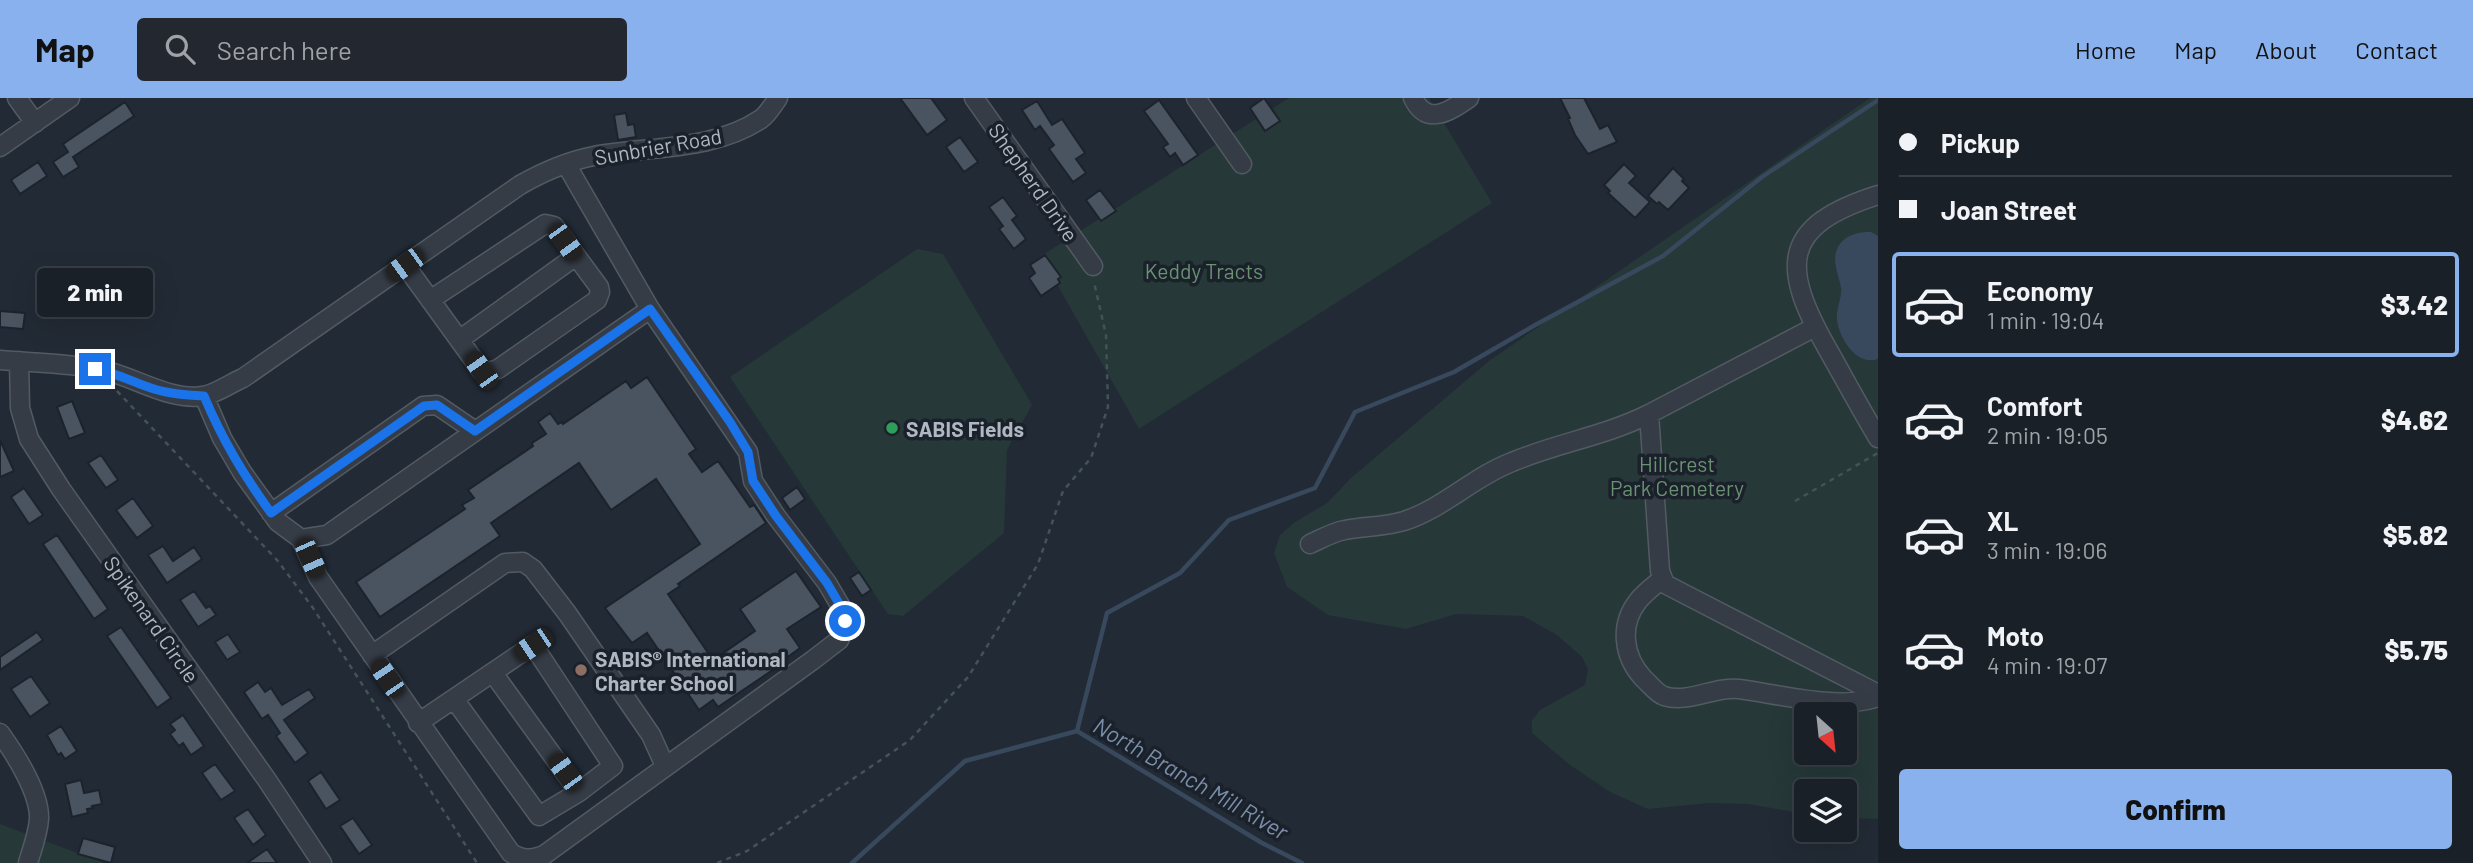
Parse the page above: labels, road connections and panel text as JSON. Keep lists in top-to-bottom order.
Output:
{
  "streets": {
    "street": ["Sunbrier Road", "Shepherd Drive", "Spikenard Circle"]
  },
  "water": ["North Branch Mill River"],
  "parks": ["Keddy Tracts", "Hillcrest Park Cemetery"],
  "places": ["SABIS Fields", "SABIS® International Charter School"],
  "north": "bottom right",
  "page": {
    "header": "Map",
    "search": "Search here",
    "nav": [
      "Home",
      "Map",
      "About",
      "Contact"
    ],
    "banner": ["Pickup", "Joan Street"],
    "list": [
      {
        "name": "Economy",
        "note": "1 min · 19:04",
        "value": "$3.42"
      },
      {
        "name": "Comfort",
        "note": "2 min · 19:05",
        "value": "$4.62"
      },
      {
        "name": "XL",
        "note": "3 min · 19:06",
        "value": "$5.82"
      },
      {
        "name": "Moto",
        "note": "4 min · 19:07",
        "value": "$5.75"
      }
    ],
    "bubble": "2 min",
    "buttons": "Confirm"
  }
}
